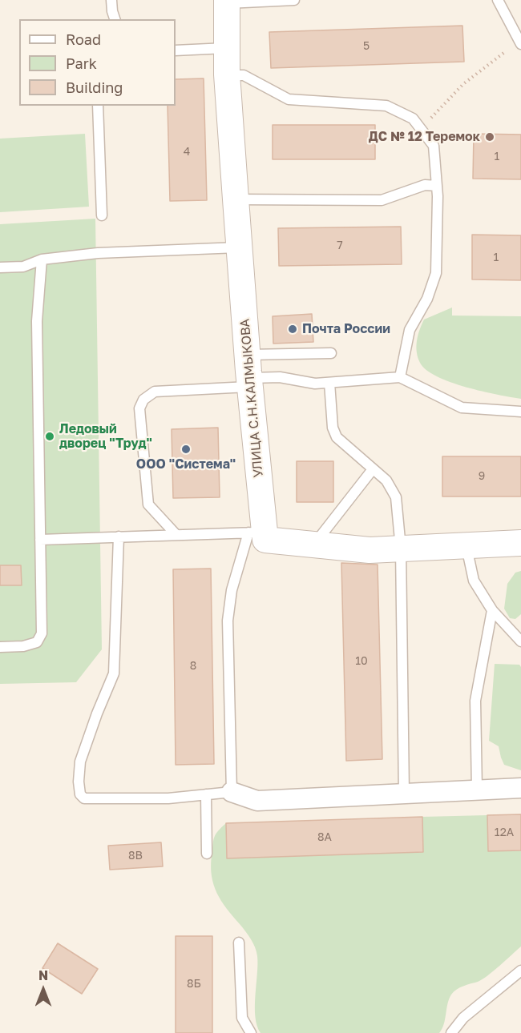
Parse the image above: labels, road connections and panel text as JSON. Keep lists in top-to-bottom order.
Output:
{
  "streets": {
    "street": ["УЛИЦА С.Н.КАЛМЫКОВА"]
  },
  "places": [
    "ДС № 12 Теремок",
    "Почта России",
    "Ледовый дворец \"Труд\"",
    "ООО \"Система\""
  ],
  "house_numbers": [
    "5",
    "4",
    "1",
    "7",
    "1",
    "9",
    "10",
    "8",
    "12А",
    "8А",
    "8В",
    "8Б"
  ],
  "legend": ["Road", "Park", "Building"],
  "north": "top"
}
